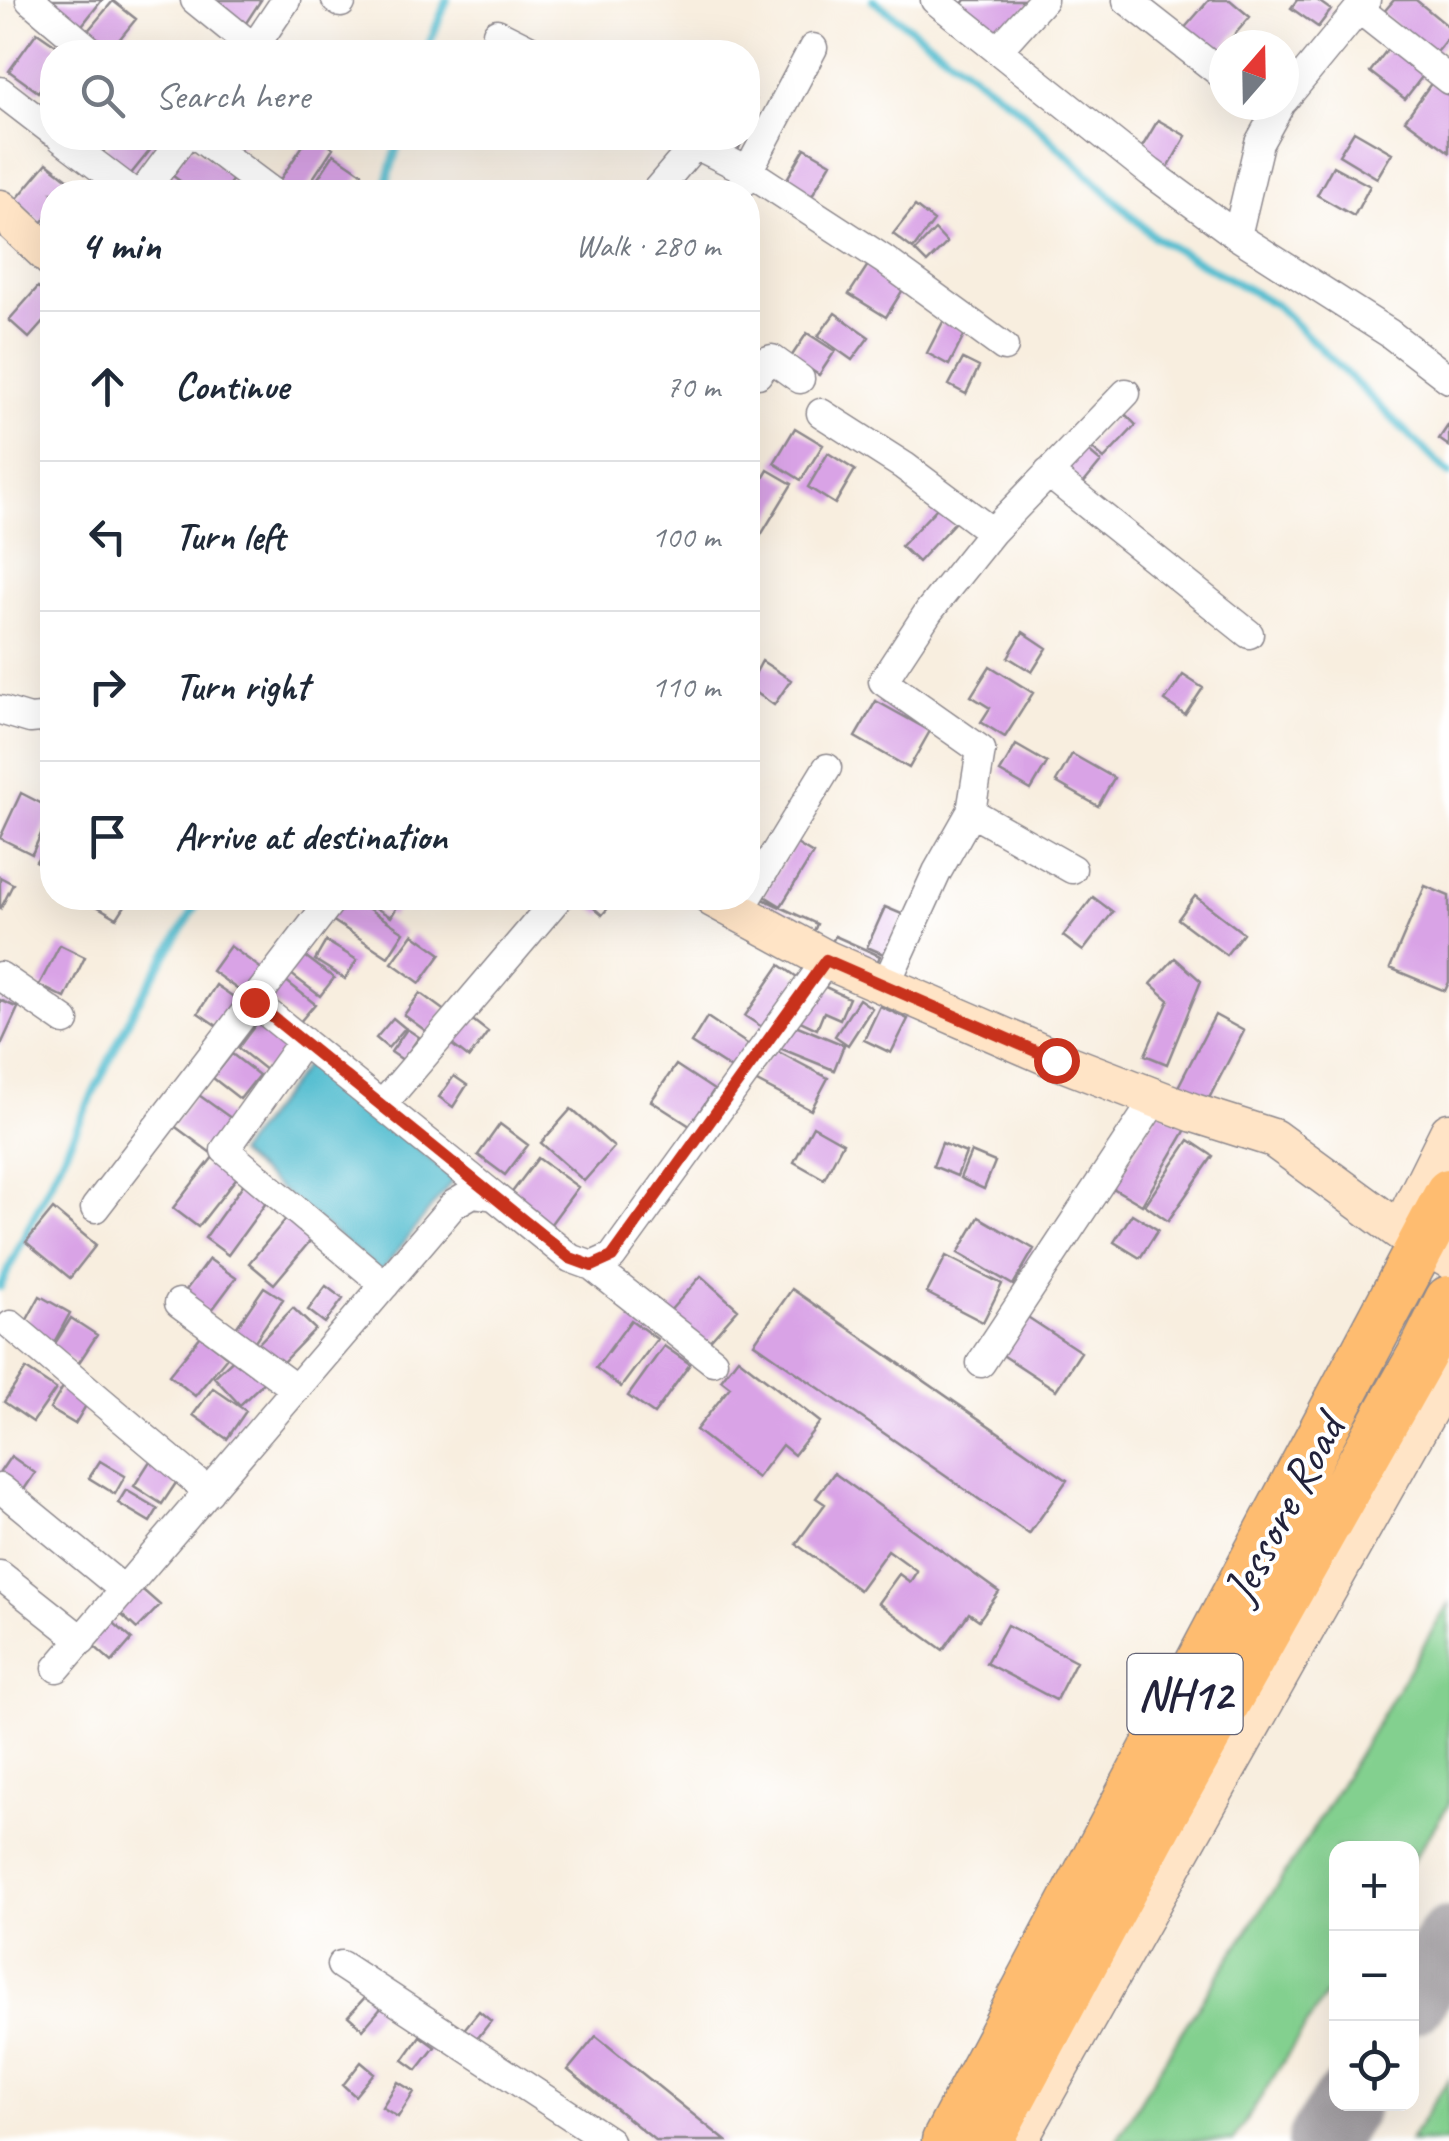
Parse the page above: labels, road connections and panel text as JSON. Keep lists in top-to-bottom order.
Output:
{
  "streets": {
    "highway": ["Jessore Road", "NH12"]
  },
  "north": "top",
  "page": {
    "search": "Search here",
    "heading": ["4 min", "Walk · 280 m"],
    "list": [
      ["Continue", "70 m"],
      ["Turn left", "100 m"],
      ["Turn right", "110 m"],
      "Arrive at destination"
    ],
    "map_buttons": ["+", "−"]
  }
}
